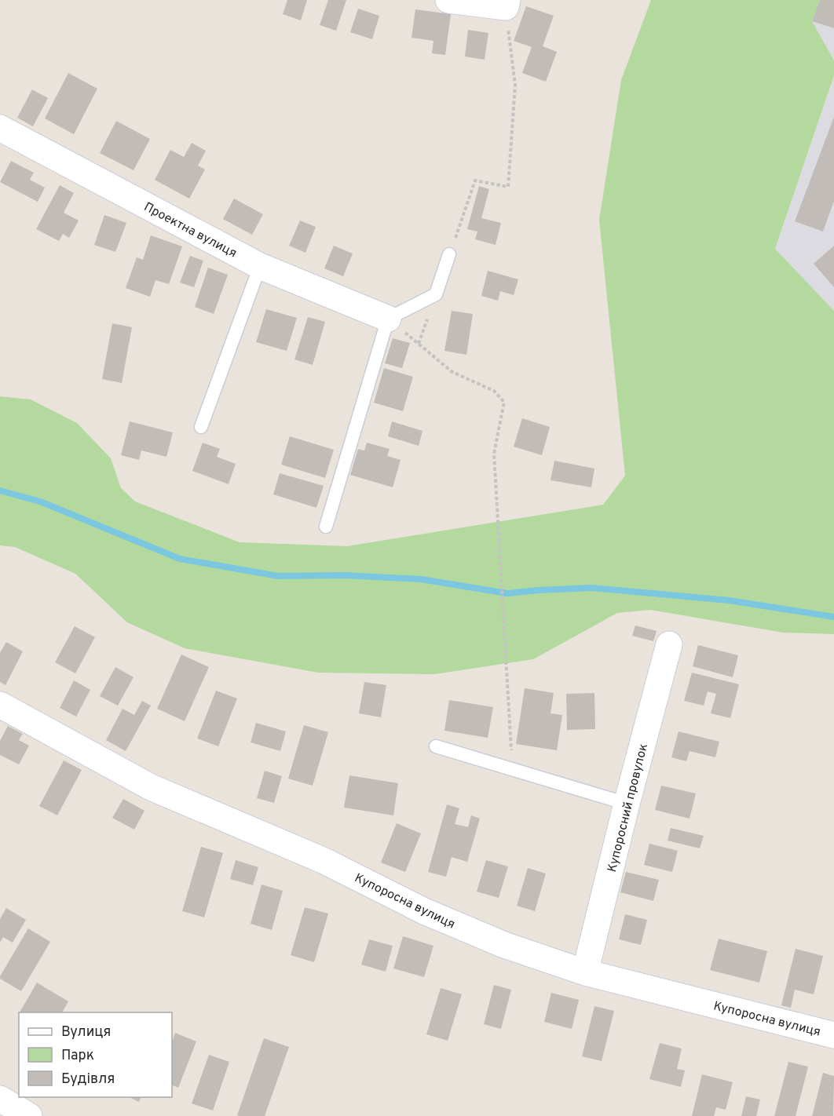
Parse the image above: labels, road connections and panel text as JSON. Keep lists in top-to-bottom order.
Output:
{
  "streets": {
    "street": ["Проектна вулиця", "Купоросний провулок", "Купоросна вулиця"]
  },
  "crossings": [
    ["Купоросний провулок", "Купоросна вулиця"]
  ],
  "legend": ["Вулиця", "Парк", "Будівля"]
}
